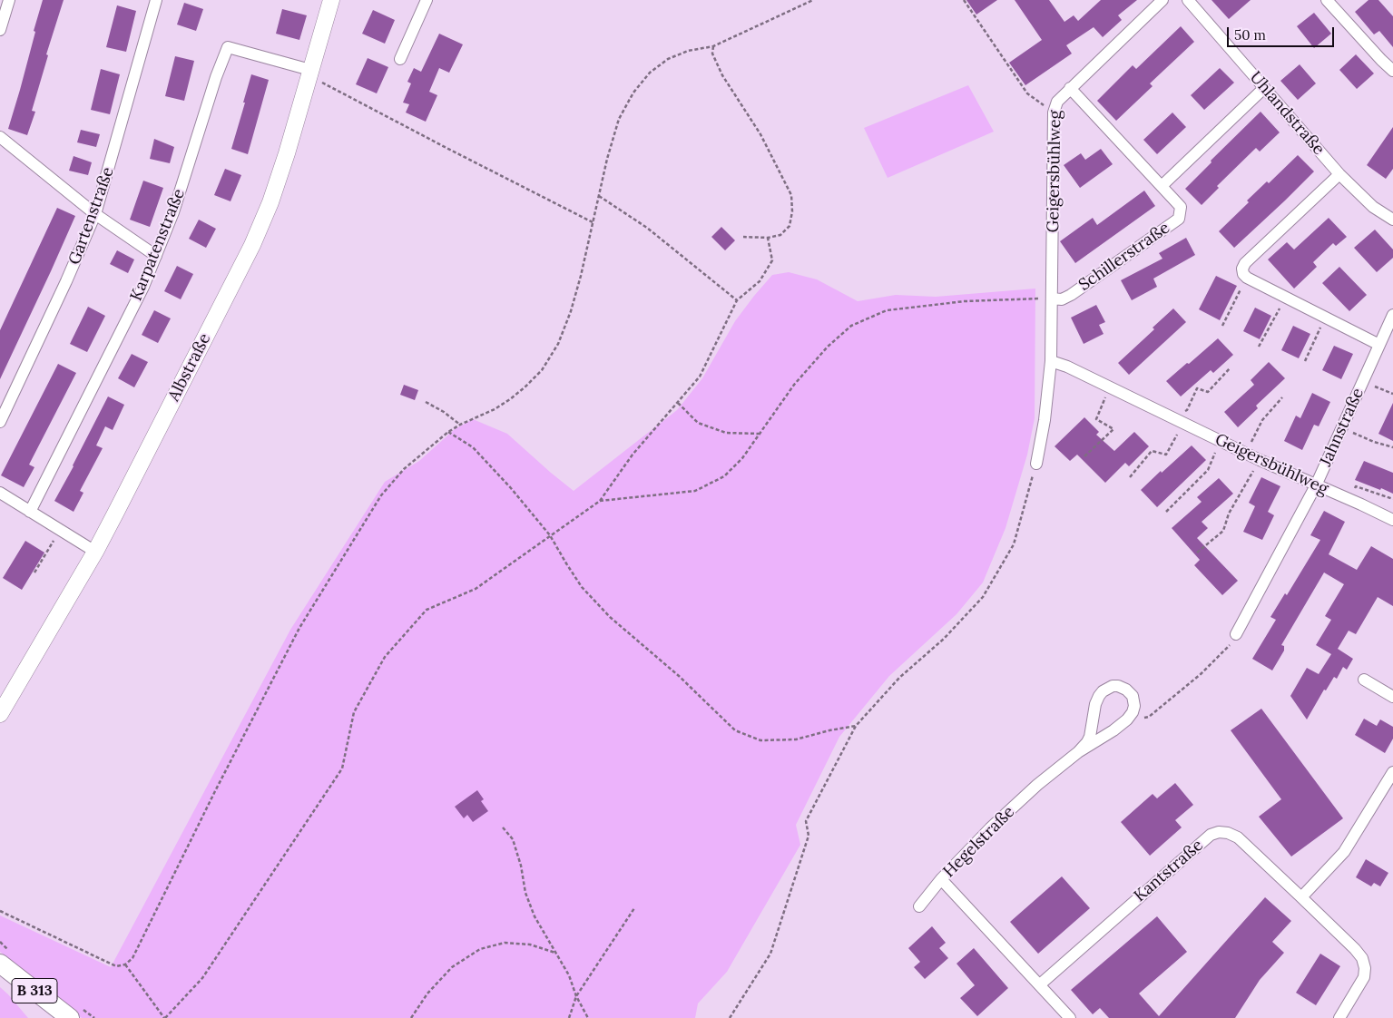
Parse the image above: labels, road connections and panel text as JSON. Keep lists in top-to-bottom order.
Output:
{
  "streets": {
    "main road": ["B 313"],
    "street": [
      "Uhlandstraße",
      "Geigersbühlweg",
      "Gartenstraße",
      "Karpatenstraße",
      "Schillerstraße",
      "Albstraße",
      "Jahnstraße",
      "Hegelstraße",
      "Kantstraße"
    ]
  },
  "crossings": [
    ["Geigersbühlweg", "Schillerstraße"],
    ["Geigersbühlweg", "Jahnstraße"],
    ["Karpatenstraße", "Albstraße"],
    ["Hegelstraße", "Kantstraße"]
  ],
  "scale_bar": "50 m"
}
